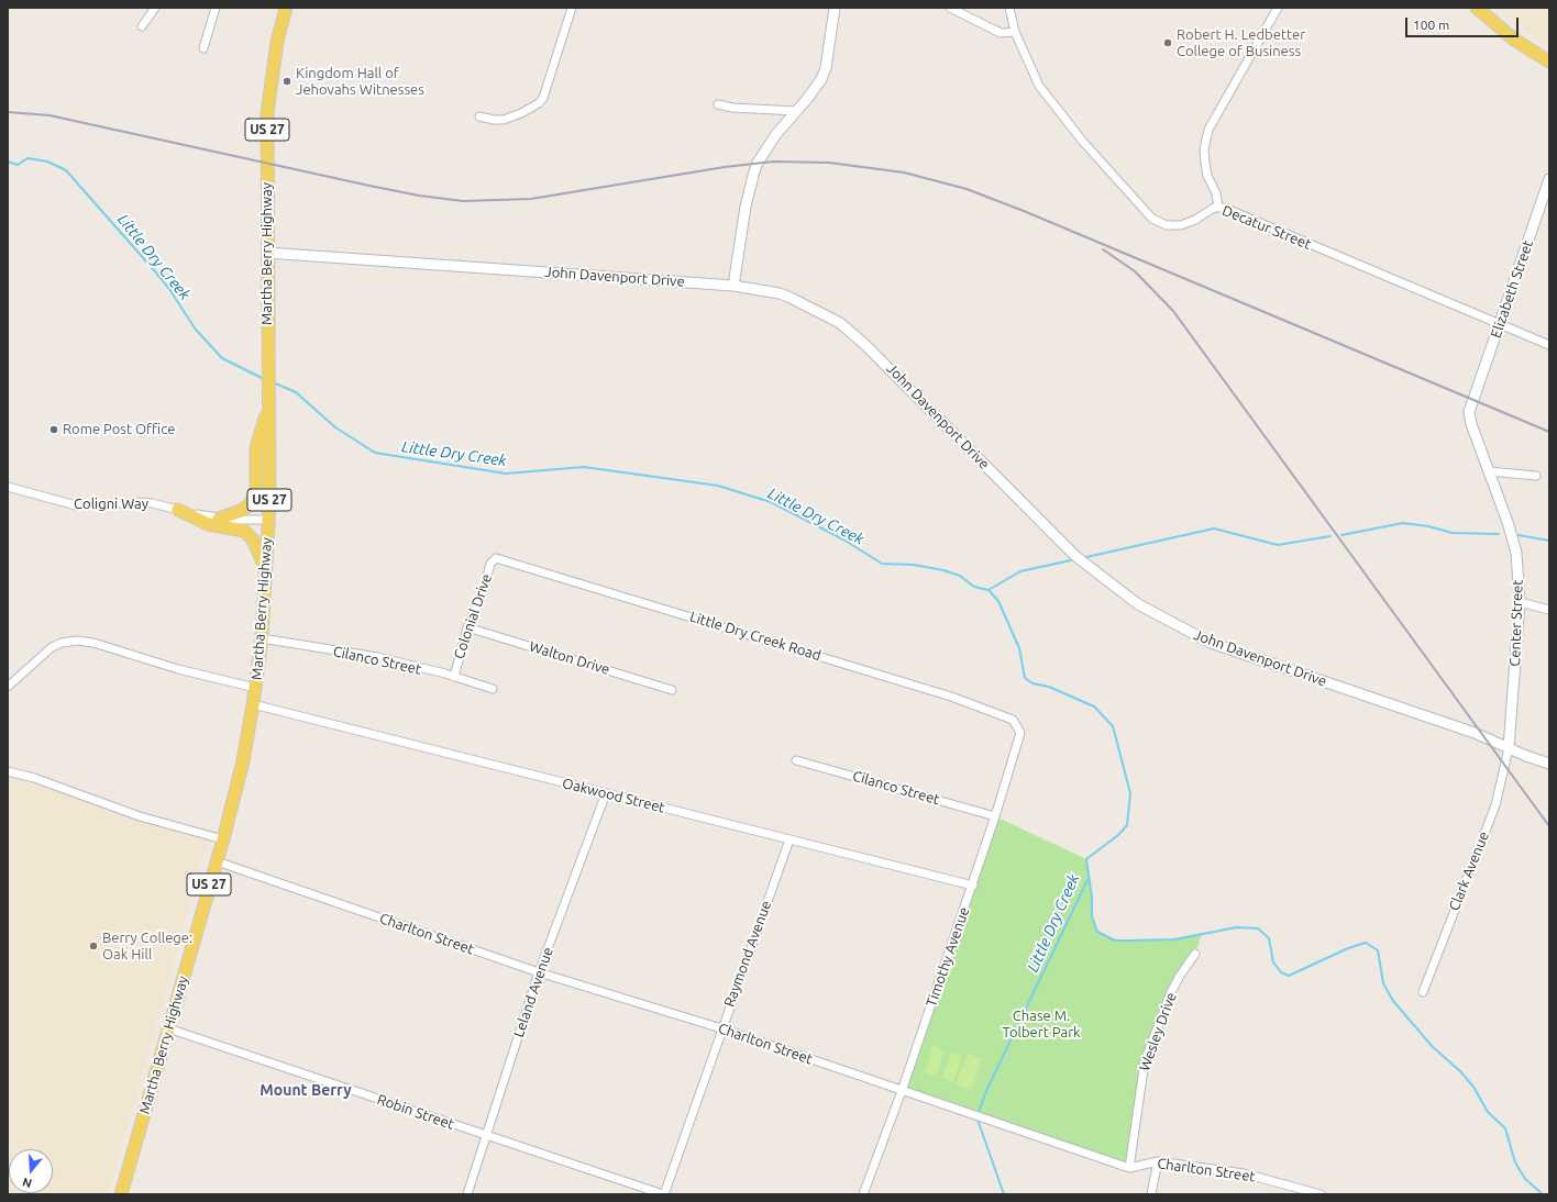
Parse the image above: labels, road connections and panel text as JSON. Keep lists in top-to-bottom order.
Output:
{
  "streets": {
    "main road": ["US 27", "Martha Berry Highway"],
    "street": [
      "Decatur Street",
      "John Davenport Drive",
      "Elizabeth Street",
      "Coligni Way",
      "Colonial Drive",
      "Center Street",
      "Little Dry Creek Road",
      "Walton Drive",
      "Cilanco Street",
      "Oakwood Street",
      "Clark Avenue",
      "Charlton Street",
      "Raymond Avenue",
      "Timothy Avenue",
      "Leland Avenue",
      "Wesley Drive",
      "Robin Street"
    ]
  },
  "crossings": [
    ["Decatur Street", "Elizabeth Street"],
    ["Martha Berry Highway", "John Davenport Drive"],
    ["Martha Berry Highway", "Coligni Way"],
    ["Martha Berry Highway", "Cilanco Street"],
    ["Martha Berry Highway", "Oakwood Street"],
    ["Martha Berry Highway", "Charlton Street"],
    ["Martha Berry Highway", "Robin Street"],
    ["John Davenport Drive", "Center Street"],
    ["John Davenport Drive", "Clark Avenue"],
    ["Elizabeth Street", "Center Street"],
    ["Colonial Drive", "Little Dry Creek Road"],
    ["Colonial Drive", "Walton Drive"],
    ["Colonial Drive", "Cilanco Street"],
    ["Center Street", "Clark Avenue"],
    ["Little Dry Creek Road", "Timothy Avenue"],
    ["Cilanco Street", "Timothy Avenue"],
    ["Oakwood Street", "Raymond Avenue"],
    ["Oakwood Street", "Timothy Avenue"],
    ["Oakwood Street", "Leland Avenue"],
    ["Charlton Street", "Raymond Avenue"],
    ["Charlton Street", "Timothy Avenue"],
    ["Charlton Street", "Leland Avenue"],
    ["Charlton Street", "Wesley Drive"],
    ["Raymond Avenue", "Robin Street"],
    ["Leland Avenue", "Robin Street"]
  ],
  "districts": ["Mount Berry"],
  "water": ["Little Dry Creek"],
  "parks": ["Chase M. Tolbert Park"],
  "places": [
    "Robert H. Ledbetter College of Business",
    "Kingdom Hall of Jehovahs Witnesses",
    "Rome Post Office",
    "Berry College: Oak Hill"
  ],
  "scale_bar": "100 m",
  "north": "bottom"
}
